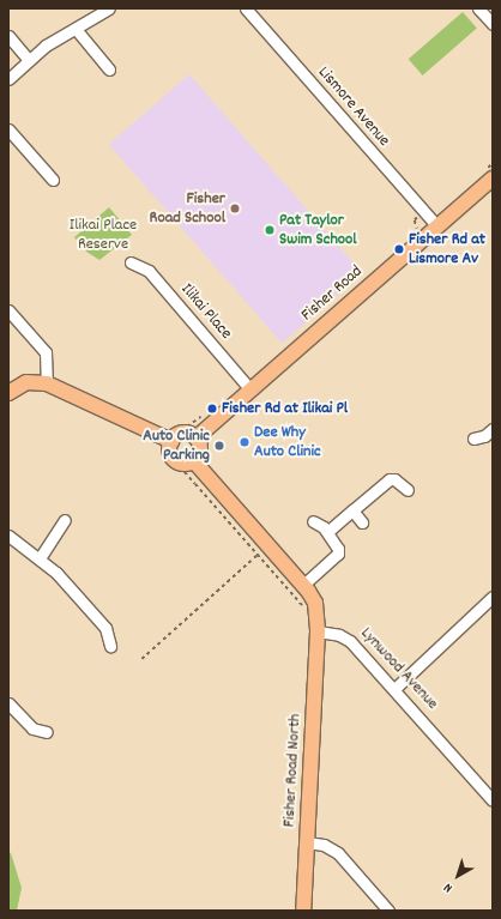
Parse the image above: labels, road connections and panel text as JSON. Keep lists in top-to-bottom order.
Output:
{
  "streets": {
    "main road": ["Fisher Road", "Fisher Road North"],
    "street": ["Lismore Avenue", "Ilikai Place", "Lynwood Avenue"]
  },
  "crossings": [
    ["Lismore Avenue", "Fisher Road"],
    ["Fisher Road", "Ilikai Place"],
    ["Lynwood Avenue", "Fisher Road North"]
  ],
  "parks": ["Ilikai Place Reserve"],
  "places": [
    "Fisher Road School",
    "Pat Taylor Swim School",
    "Fisher Rd at Lismore Av",
    "Fisher Rd at Ilikai Pl",
    "Dee Why Auto Clinic",
    "Auto Clinic Parking"
  ],
  "north": "bottom left"
}
